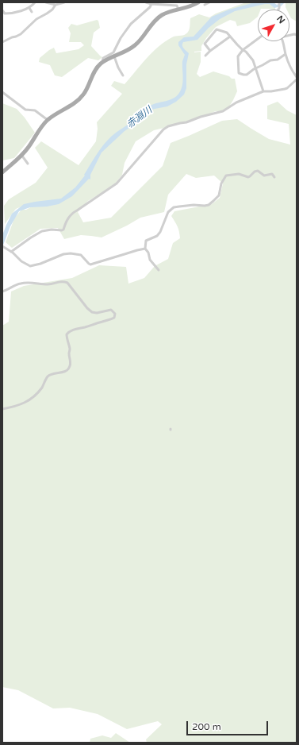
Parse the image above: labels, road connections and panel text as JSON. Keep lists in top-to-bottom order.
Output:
{
  "water": ["赤淵川"],
  "scale_bar": "200 m",
  "north": "top right"
}
